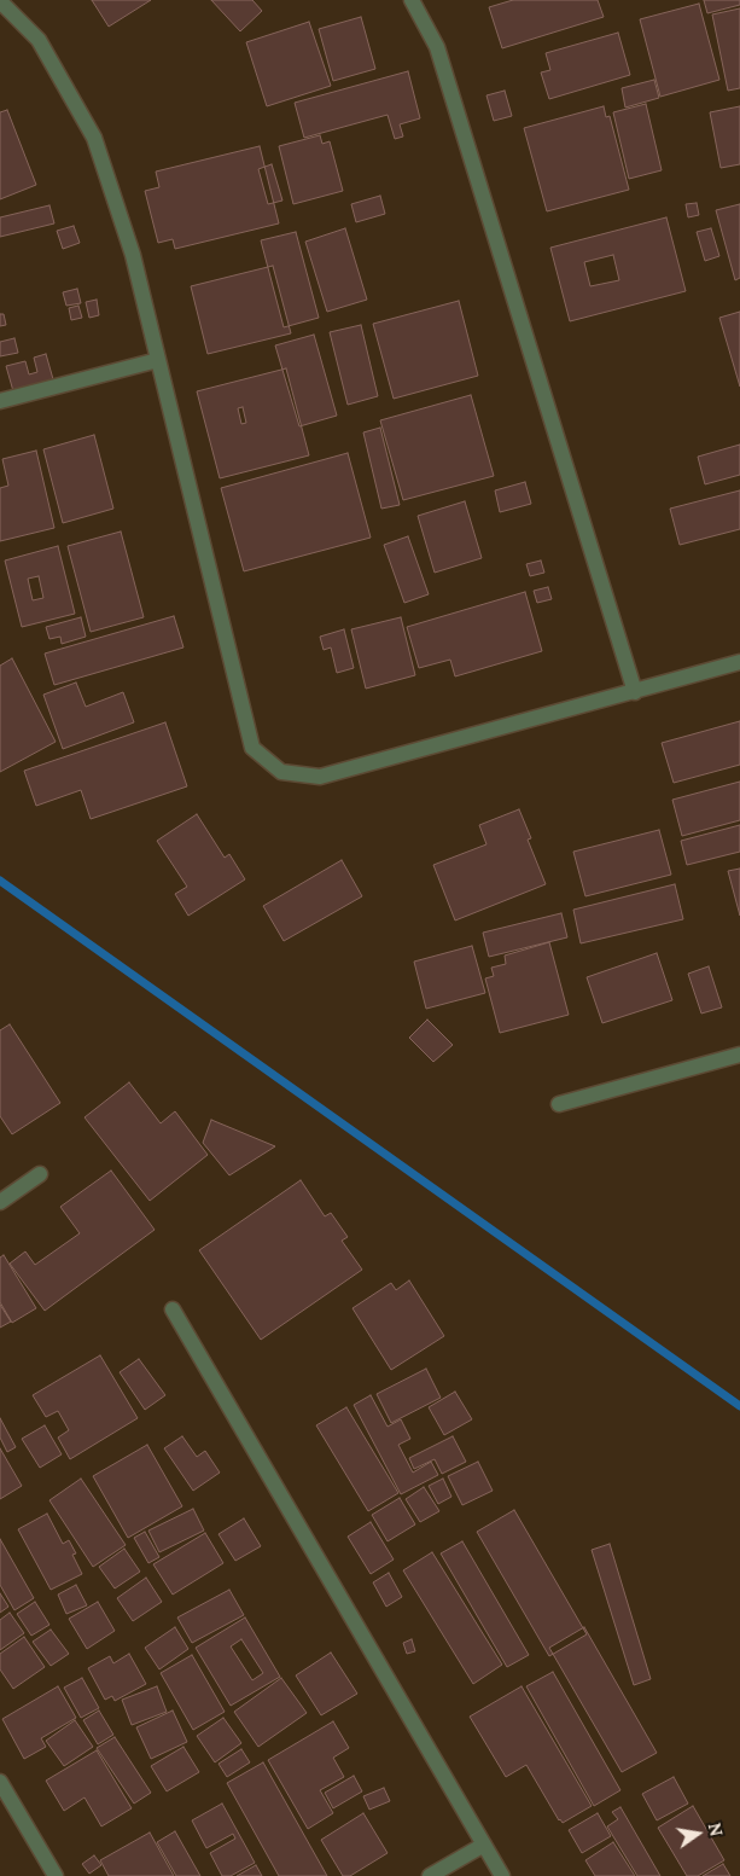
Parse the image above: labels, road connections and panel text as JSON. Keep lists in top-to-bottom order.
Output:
{
  "north": "right"
}
